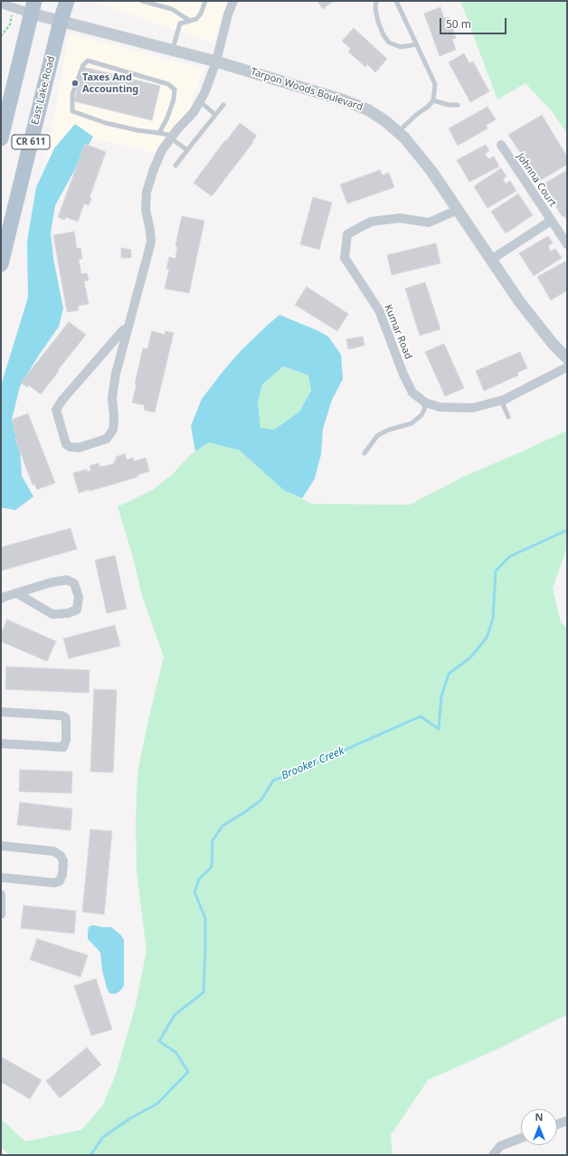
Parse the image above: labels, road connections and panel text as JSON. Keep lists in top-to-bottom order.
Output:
{
  "streets": {
    "main road": ["East Lake Road", "CR 611"],
    "street": ["Tarpon Woods Boulevard", "Johnna Court", "Kumar Road"]
  },
  "crossings": [
    ["Tarpon Woods Boulevard", "East Lake Road"],
    ["Tarpon Woods Boulevard", "CR 611"],
    ["Tarpon Woods Boulevard", "Kumar Road"]
  ],
  "water": ["Brooker Creek"],
  "places": ["Taxes And Accounting"],
  "scale_bar": "50 m",
  "north": "top"
}
